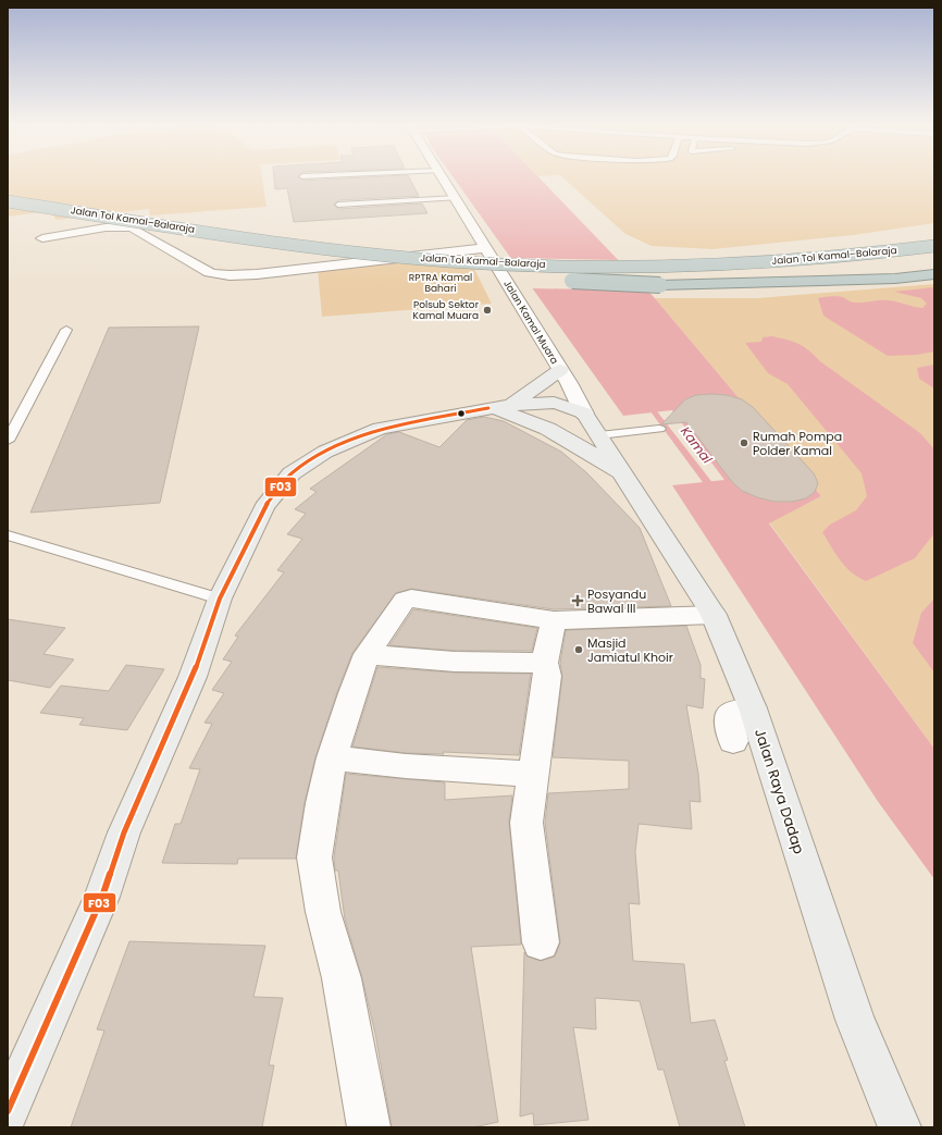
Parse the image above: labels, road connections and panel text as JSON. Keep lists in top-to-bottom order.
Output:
{
  "streets": {
    "highway": ["Jalan Tol Kamal–Balaraja"],
    "main road": ["Jalan Raya Dadap"],
    "street": ["Jalan Kamal Muara"]
  },
  "crossings": [
    ["Jalan Kamal Muara", "Jalan Raya Dadap"]
  ],
  "water": ["Kamal"],
  "parks": ["RPTRA Kamal Bahari"],
  "places": {
    "other": ["Polsub Sektor Kamal Muara", "Rumah Pompa Polder Kamal", "Masjid Jamiatul Khoir"],
    "health": ["Posyandu Bawal III"]
  },
  "lines": ["transit line F03"]
}
